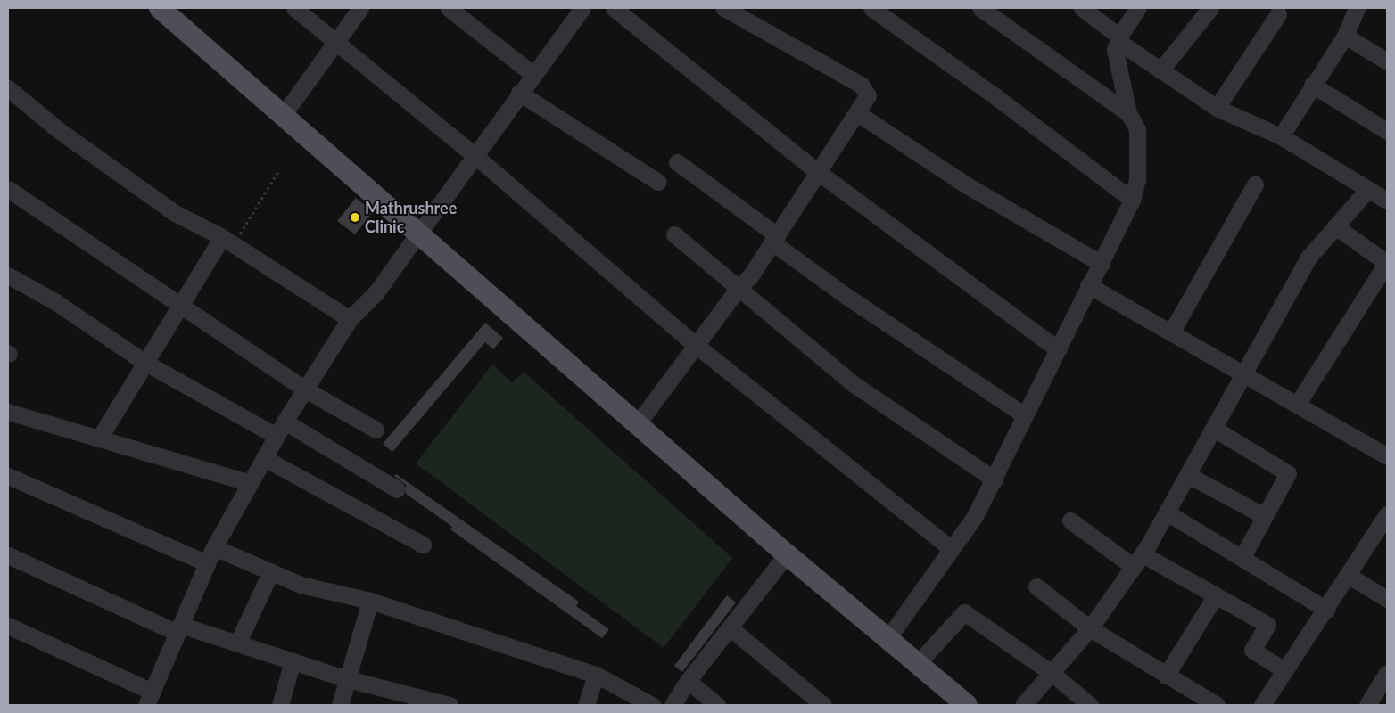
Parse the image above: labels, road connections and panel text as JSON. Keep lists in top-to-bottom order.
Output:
{
  "places": ["Mathrushree Clinic"]
}
